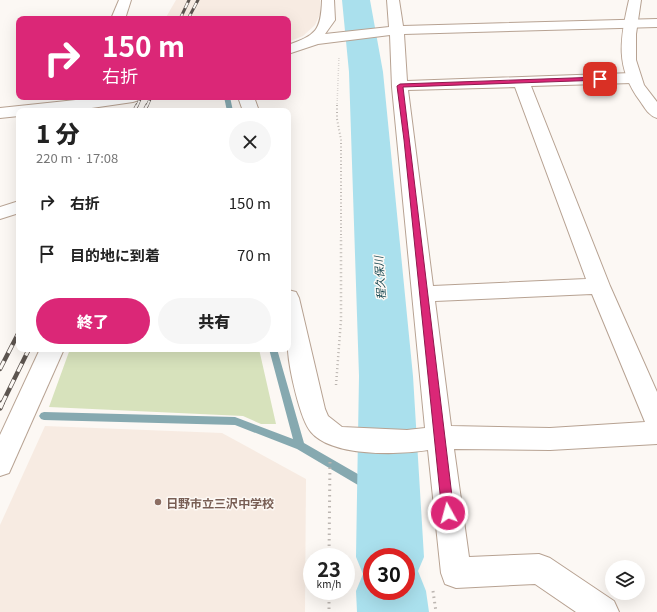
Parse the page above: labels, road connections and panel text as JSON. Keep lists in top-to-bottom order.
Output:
{
  "water": ["程久保川"],
  "places": ["日野市立三沢中学校"],
  "page": {
    "turn": ["150 m", "右折"],
    "heading": ["1 分", "220 m · 17:08"],
    "list": [
      {
        "name": "右折",
        "value": "150 m"
      },
      {
        "name": "目的地に到着",
        "value": "70 m"
      }
    ],
    "buttons": ["終了", "共有"],
    "speed": "23 km/h",
    "limit": "30"
  }
}
